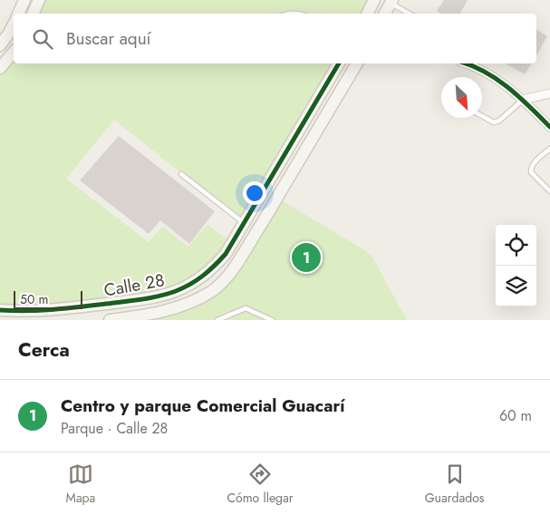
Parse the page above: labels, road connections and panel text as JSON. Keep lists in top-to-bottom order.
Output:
{
  "streets": {
    "street": ["Calle 28"]
  },
  "scale_bar": "50 m",
  "north": "bottom right",
  "page": {
    "search": "Buscar aquí",
    "pins": "1",
    "scale": "50 m",
    "heading": "Cerca",
    "list": [
      {
        "mark": "1",
        "name": "Centro y parque Comercial Guacarí",
        "note": "Parque · Calle 28",
        "value": "60 m"
      }
    ],
    "nav": ["Mapa", "Cómo llegar", "Guardados"]
  }
}
